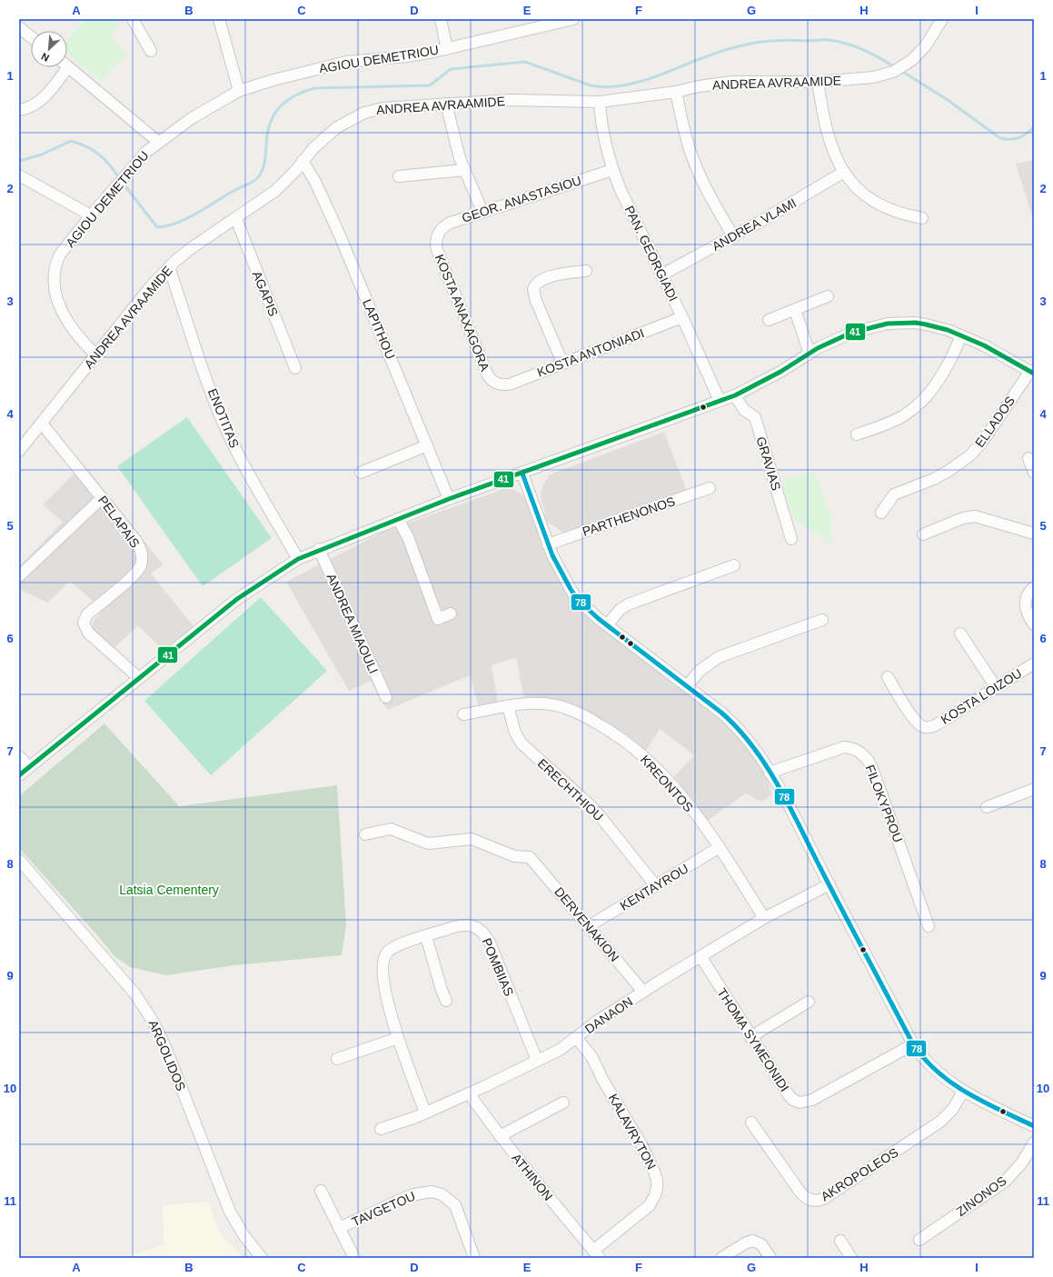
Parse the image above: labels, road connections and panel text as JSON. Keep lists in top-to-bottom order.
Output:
{
  "streets": {
    "street": [
      "AGIOU DEMETRIOU",
      "ANDREA AVRAAMIDE",
      "GEOR. ANASTASIOU",
      "ANDREA VLAMI",
      "PAN. GEORGIADI",
      "AGAPIS",
      "KOSTA ANAXAGORA",
      "LAPITHOU",
      "KOSTA ANTONIADI",
      "ENOTITAS",
      "ELLADOS",
      "GRAVIAS",
      "PARTHENONOS",
      "PELAPAIS",
      "ANDREA MIAOULI",
      "KOSTA LOIZOU",
      "KREONTOS",
      "ERECHTHIOU",
      "FILOKYPROU",
      "KENTAYROU",
      "DERVENAKION",
      "POMBIIAS",
      "DANAON",
      "THOMA SYMEONIDI",
      "ARGOLIDOS",
      "KALAVRYTON",
      "AKROPOLEOS",
      "ATHINON",
      "ZINONOS",
      "TAVGETOU"
    ]
  },
  "crossings": [
    ["AGIOU DEMETRIOU", "ANDREA AVRAAMIDE"],
    ["ANDREA AVRAAMIDE", "PAN. GEORGIADI"],
    ["ANDREA AVRAAMIDE", "AGAPIS"],
    ["ANDREA AVRAAMIDE", "LAPITHOU"],
    ["ANDREA AVRAAMIDE", "ENOTITAS"],
    ["ANDREA AVRAAMIDE", "PELAPAIS"],
    ["GEOR. ANASTASIOU", "PAN. GEORGIADI"],
    ["GEOR. ANASTASIOU", "KOSTA ANAXAGORA"],
    ["ANDREA VLAMI", "PAN. GEORGIADI"],
    ["PAN. GEORGIADI", "KOSTA ANTONIADI"],
    ["KOSTA ANAXAGORA", "KOSTA ANTONIADI"],
    ["KREONTOS", "ERECHTHIOU"],
    ["KREONTOS", "KENTAYROU"],
    ["KREONTOS", "DANAON"],
    ["ERECHTHIOU", "KENTAYROU"],
    ["KENTAYROU", "DERVENAKION"],
    ["DERVENAKION", "DANAON"],
    ["POMBIIAS", "DANAON"],
    ["DANAON", "THOMA SYMEONIDI"],
    ["DANAON", "KALAVRYTON"],
    ["DANAON", "ATHINON"],
    ["KALAVRYTON", "ATHINON"]
  ],
  "parks": ["Latsia Cementery"],
  "lines": ["transit line 41", "transit line 78"],
  "north": "bottom left",
  "grid": {
    "columns": [
      "A",
      "B",
      "C",
      "D",
      "E",
      "F",
      "G",
      "H",
      "I"
    ],
    "rows": [
      "1",
      "2",
      "3",
      "4",
      "5",
      "6",
      "7",
      "8",
      "9",
      "10",
      "11"
    ]
  }
}
